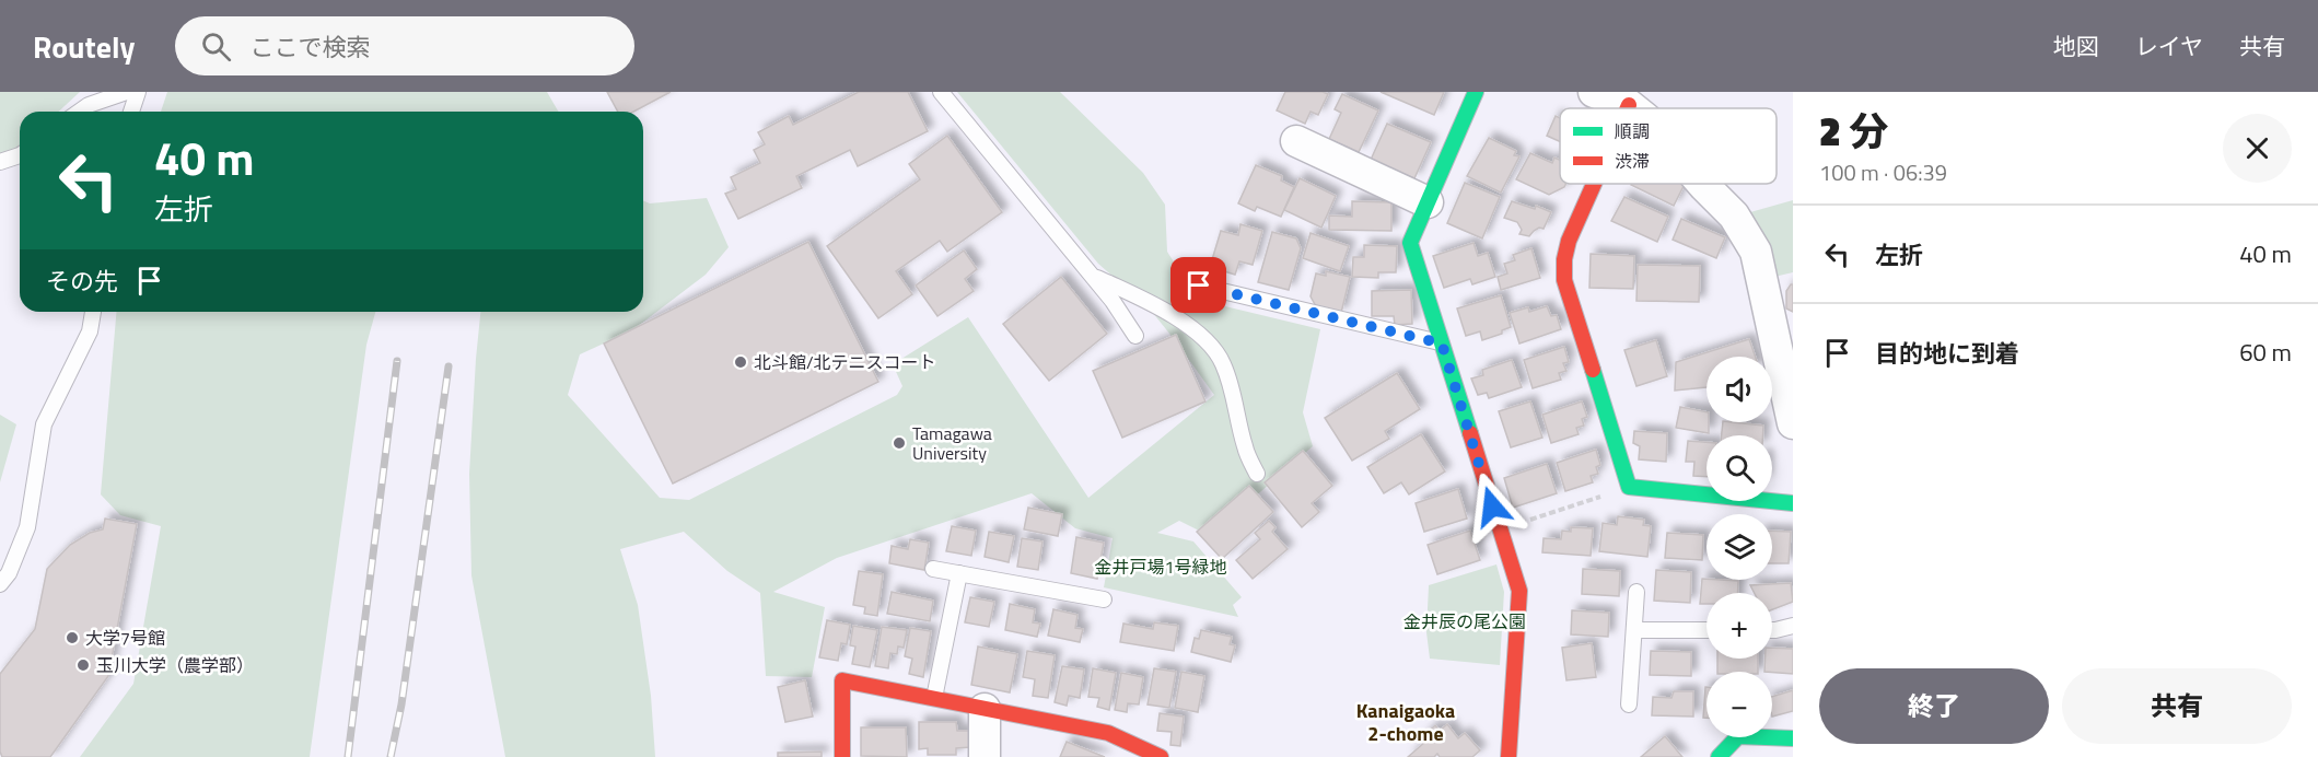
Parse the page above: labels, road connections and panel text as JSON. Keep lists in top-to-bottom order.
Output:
{
  "districts": ["Kanaigaoka 2-chome"],
  "parks": ["金井戸場1号緑地", "金井辰の尾公園"],
  "places": [
    "北斗館/北テニスコート",
    "Tamagawa University",
    "大学7号館",
    "玉川大学（農学部）"
  ],
  "legend": ["順調", "渋滞"],
  "page": {
    "header": "Routely",
    "search": "ここで検索",
    "nav": ["地図", "レイヤ", "共有"],
    "heading": ["2 分", "100 m · 06:39"],
    "turn": ["40 m", "左折"],
    "list": [
      {
        "name": "左折",
        "value": "40 m"
      },
      {
        "name": "目的地に到着",
        "value": "60 m"
      }
    ],
    "then": "その先",
    "map_buttons": ["+", "−"],
    "buttons": ["終了", "共有"]
  }
}
